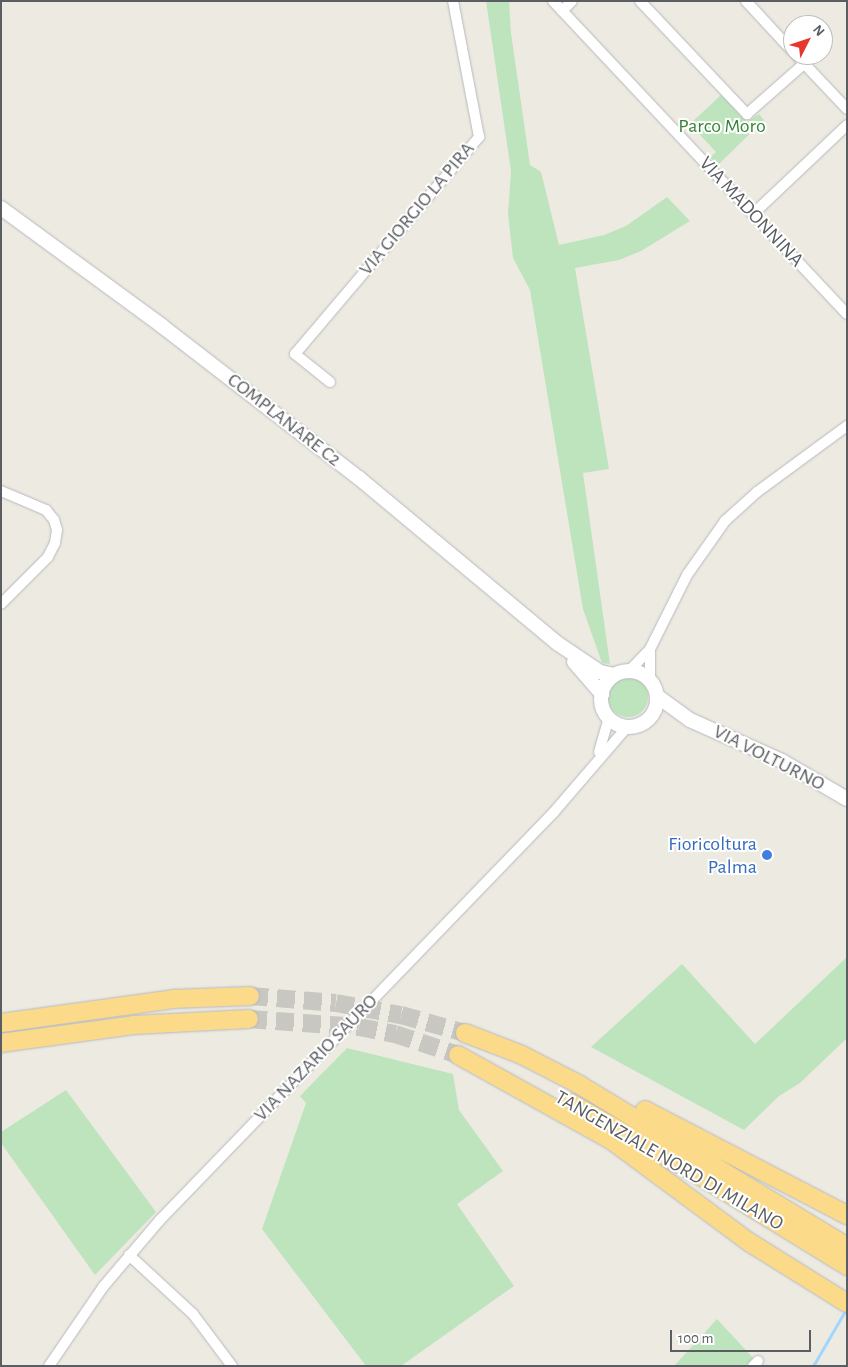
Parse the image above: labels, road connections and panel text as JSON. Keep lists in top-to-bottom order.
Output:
{
  "streets": {
    "highway": ["TANGENZIALE NORD DI MILANO"],
    "street": [
      "VIA GIORGIO LA PIRA",
      "VIA MADONNINA",
      "COMPLANARE C2",
      "VIA VOLTURNO",
      "VIA NAZARIO SAURO"
    ]
  },
  "crossings": [
    ["COMPLANARE C2", "VIA VOLTURNO"],
    ["COMPLANARE C2", "VIA NAZARIO SAURO"],
    ["VIA VOLTURNO", "VIA NAZARIO SAURO"]
  ],
  "parks": ["Parco Moro"],
  "places": ["Fioricoltura Palma"],
  "scale_bar": "100 m",
  "north": "top right"
}
